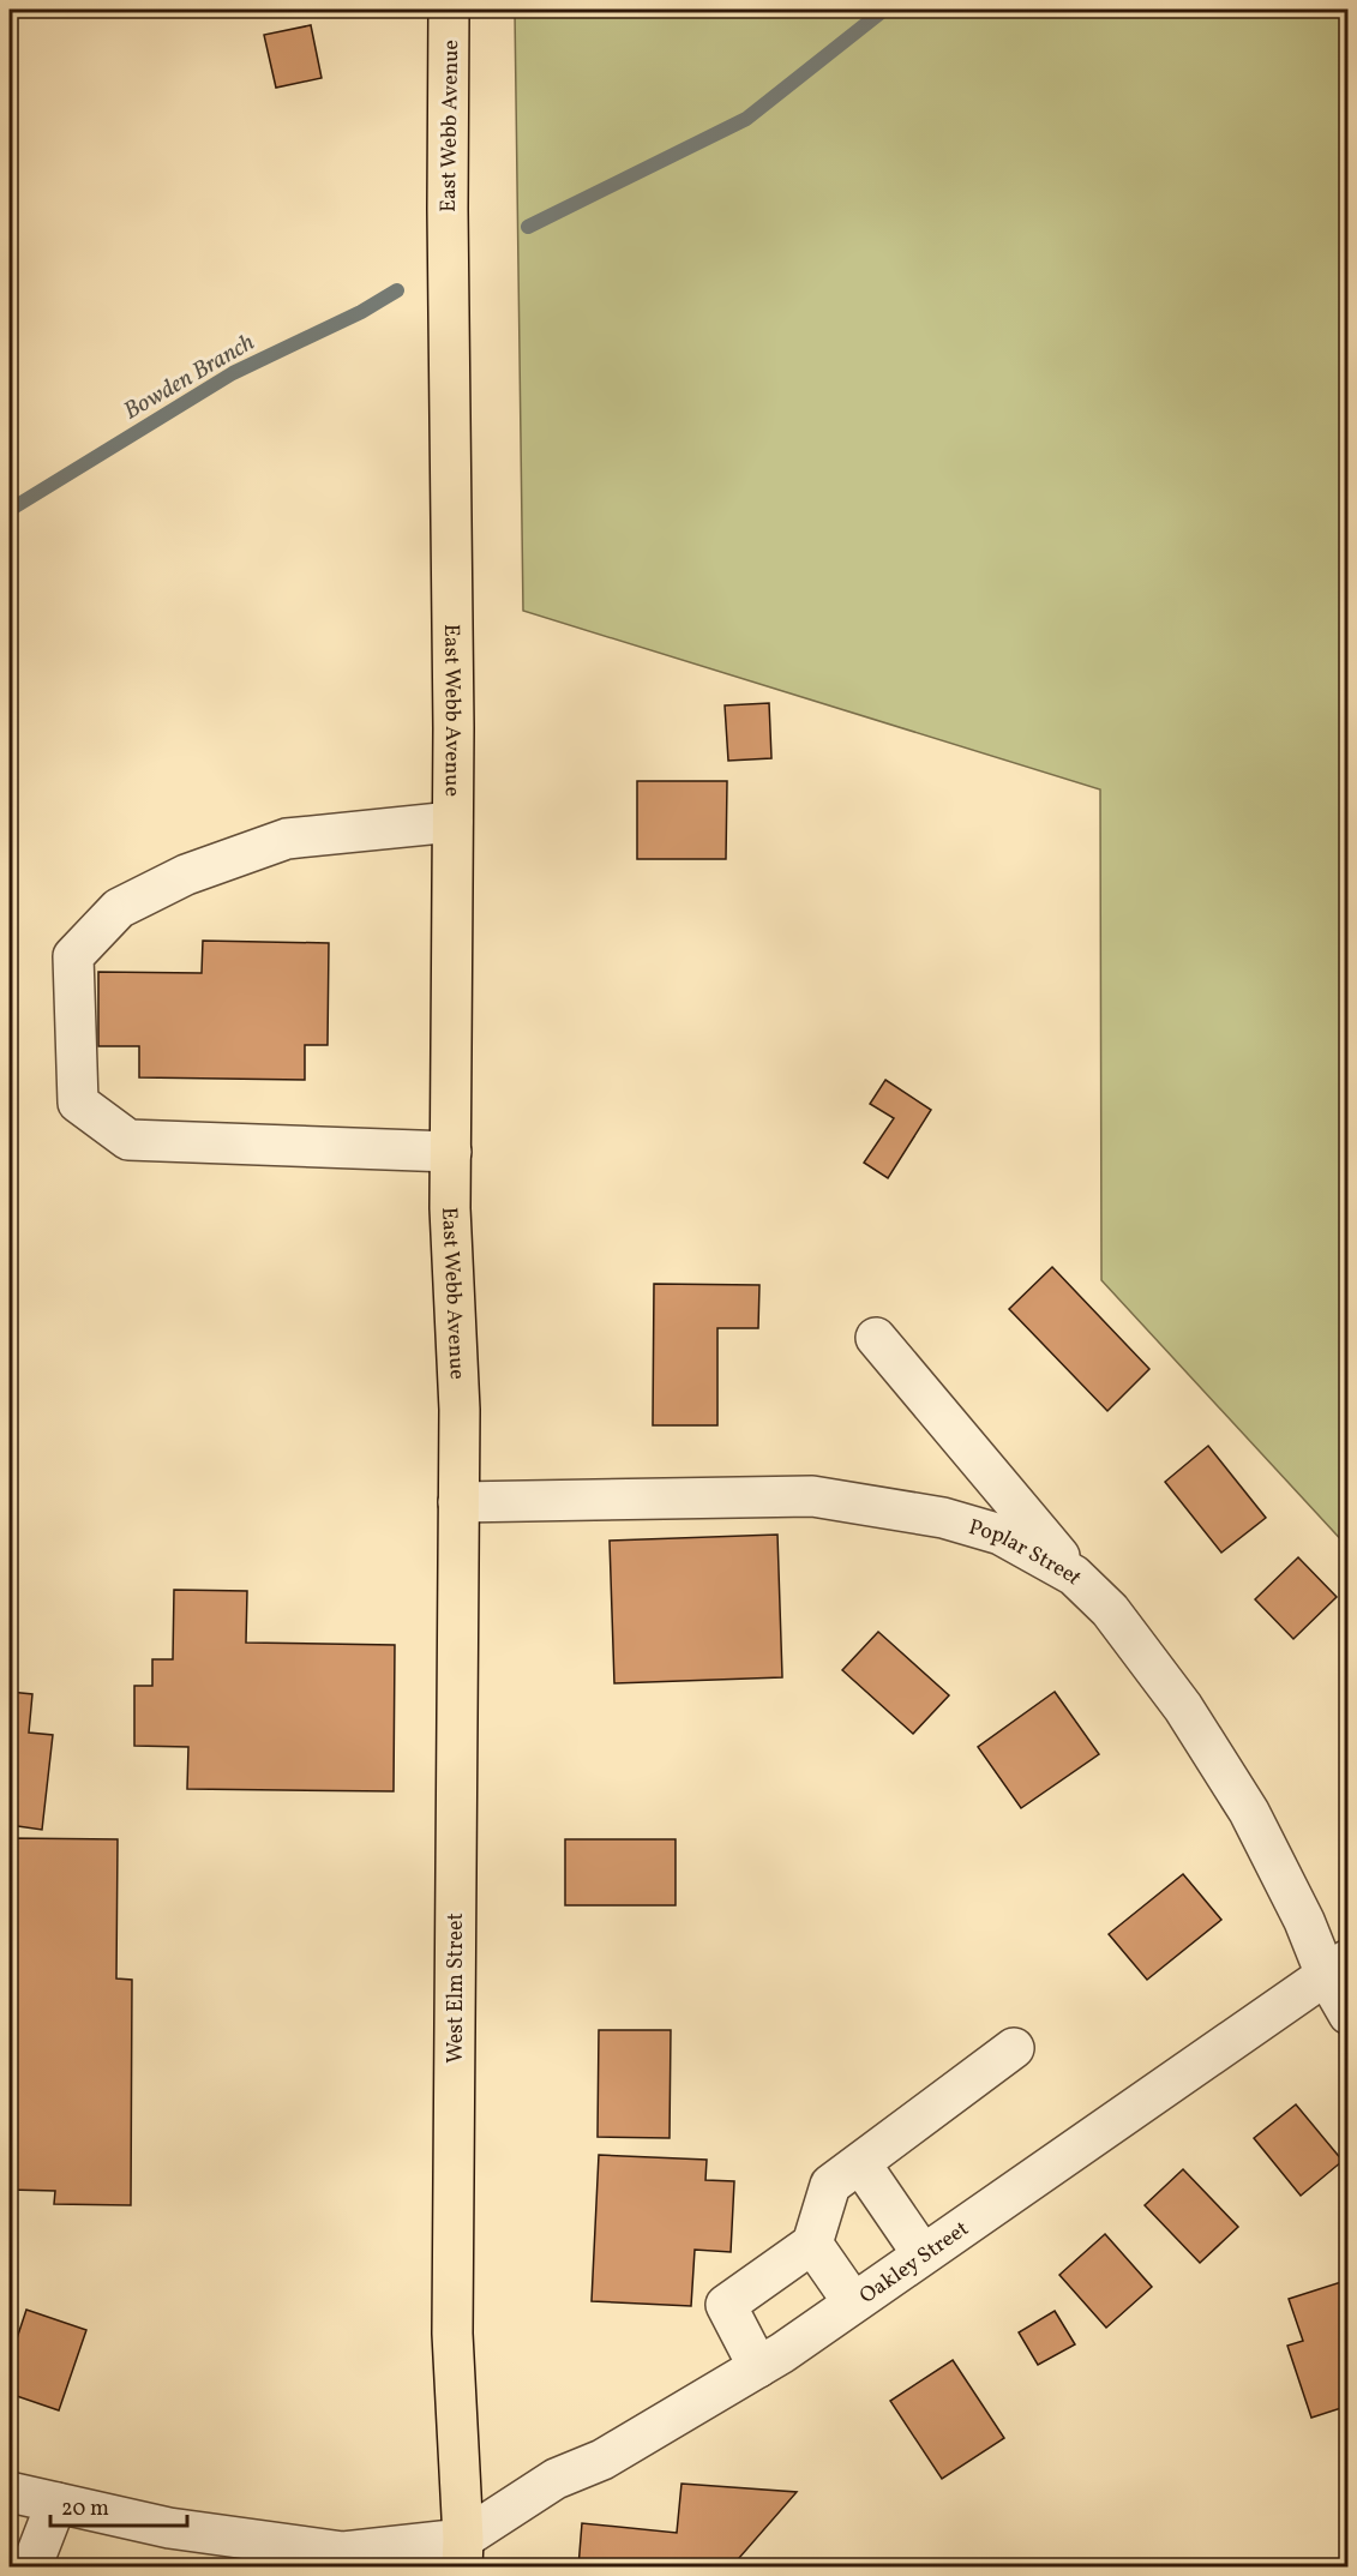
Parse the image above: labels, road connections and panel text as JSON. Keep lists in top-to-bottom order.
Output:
{
  "streets": {
    "highway": ["East Webb Avenue", "West Elm Street"],
    "street": ["Poplar Street", "Oakley Street"]
  },
  "crossings": [
    ["East Webb Avenue", "West Elm Street"],
    ["Poplar Street", "West Elm Street"],
    ["Poplar Street", "Oakley Street"],
    ["West Elm Street", "Oakley Street"]
  ],
  "water": ["Bowden Branch"],
  "scale_bar": "20 m"
}
